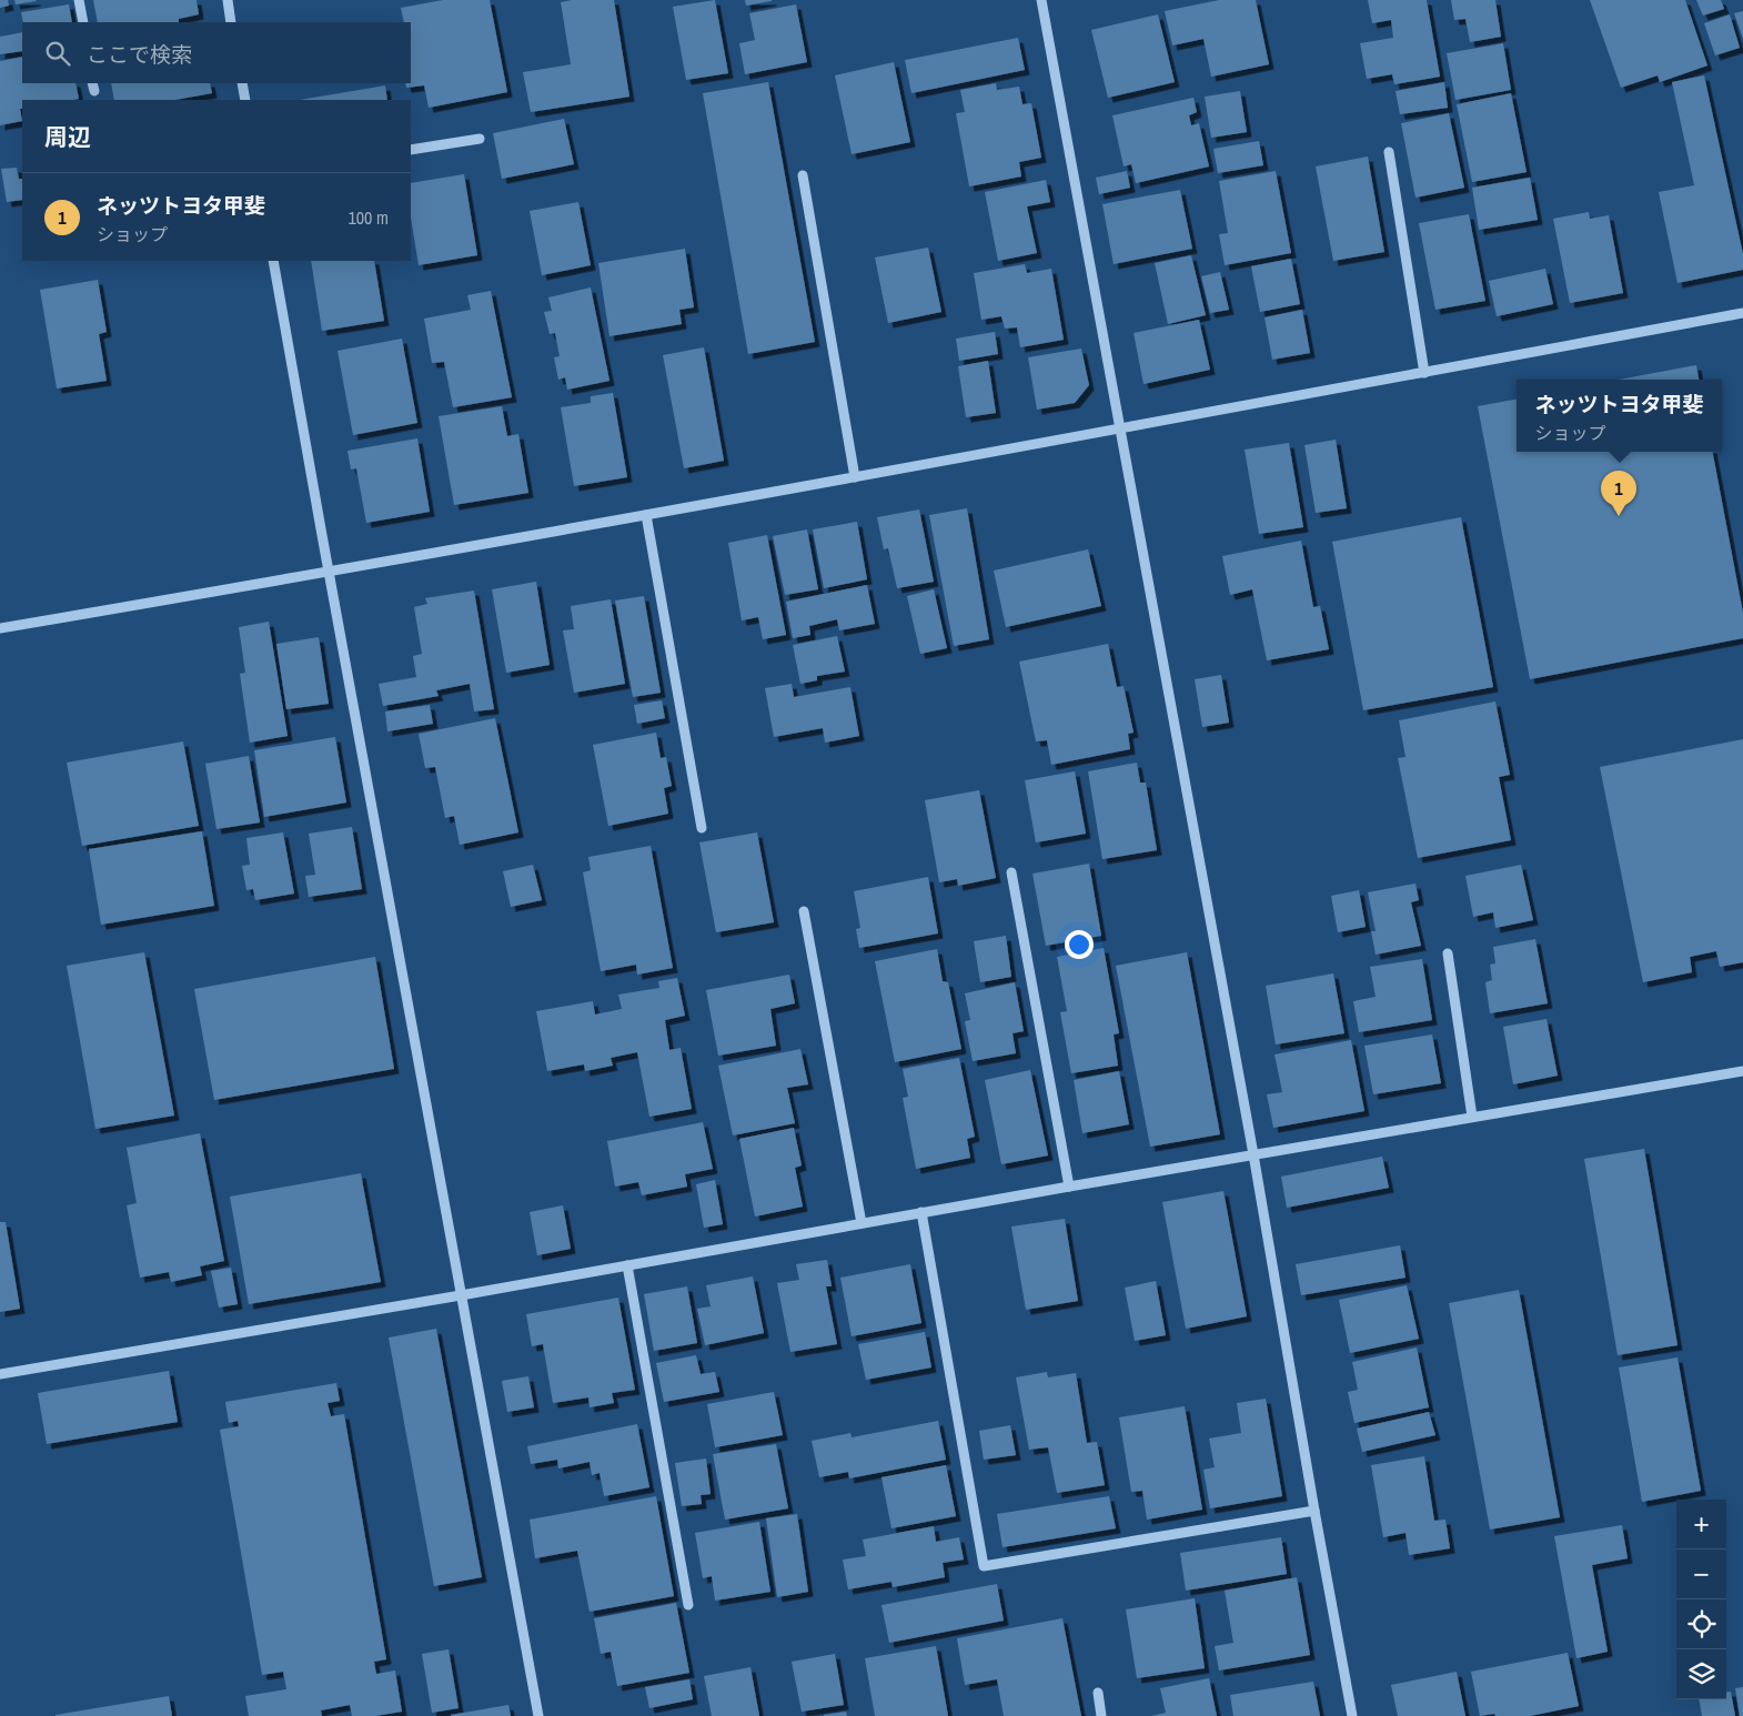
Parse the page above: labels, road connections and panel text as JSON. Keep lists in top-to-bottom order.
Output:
{
  "page": {
    "search": "ここで検索",
    "heading": "周辺",
    "list": [
      {
        "mark": "1",
        "name": "ネッツトヨタ甲斐",
        "note": "ショップ",
        "value": "100 m"
      }
    ],
    "popup": ["ネッツトヨタ甲斐", "ショップ"],
    "pins": "1",
    "map_buttons": ["+", "−"]
  }
}
